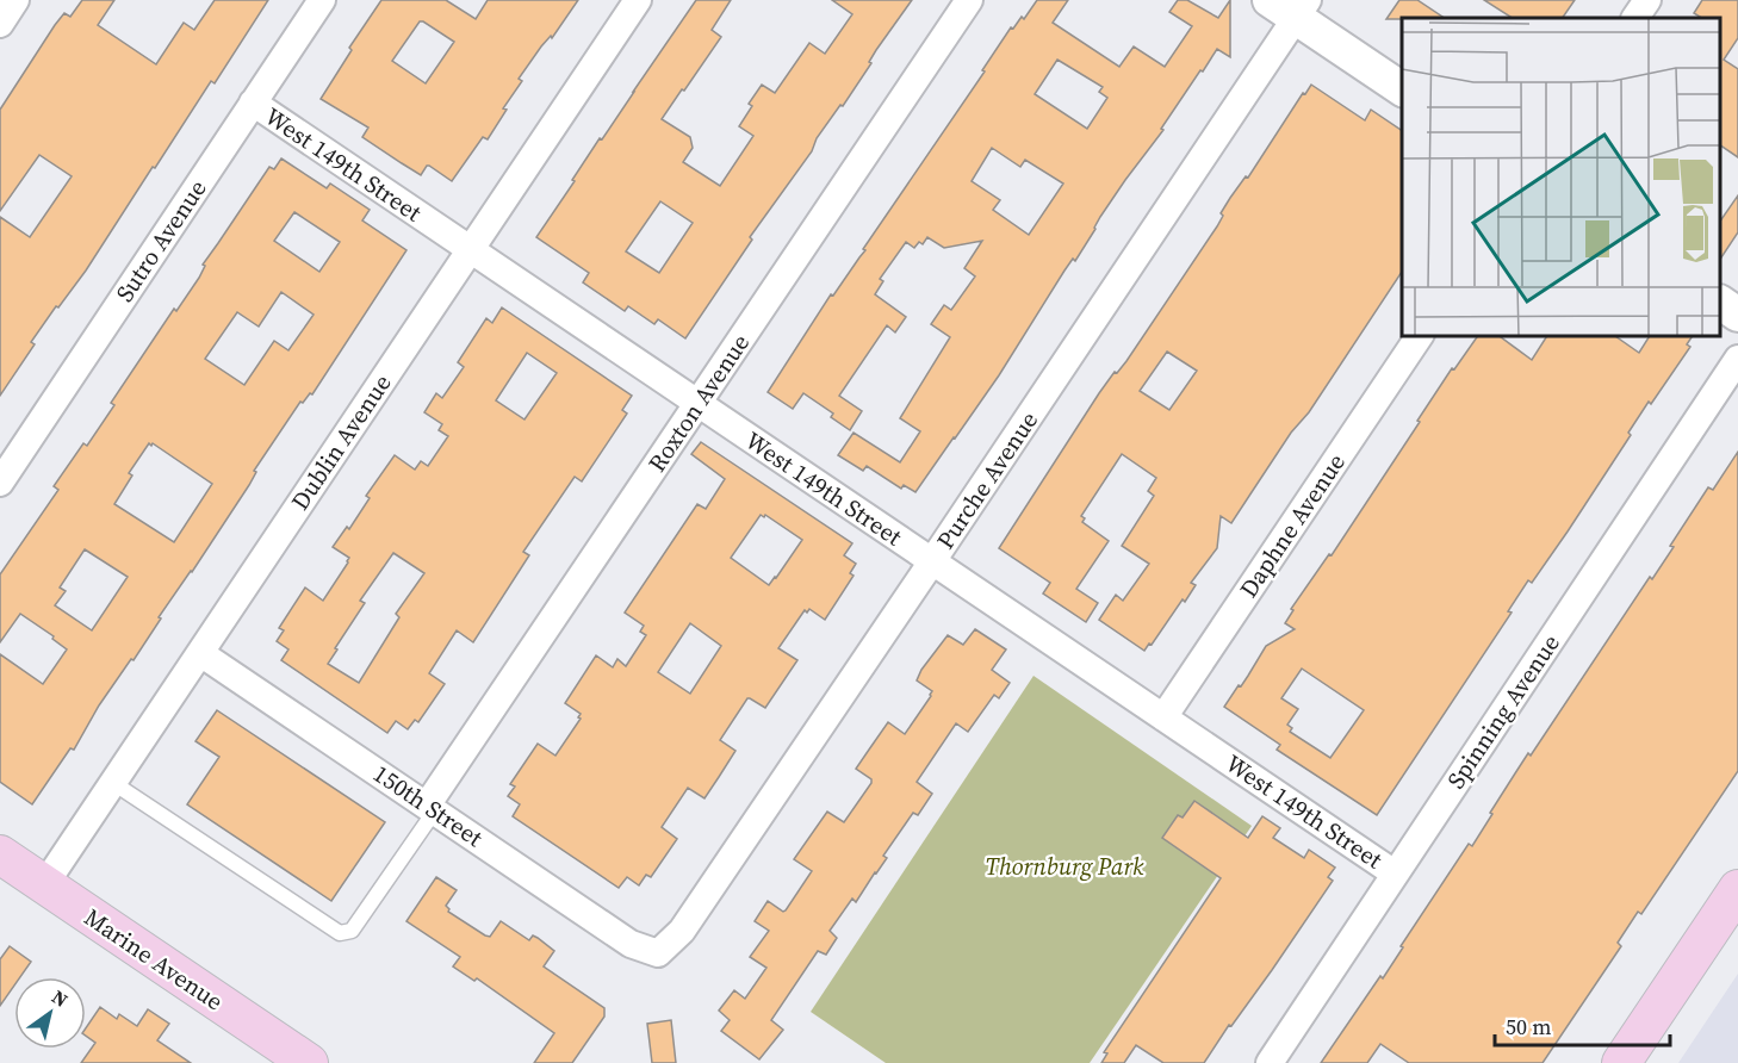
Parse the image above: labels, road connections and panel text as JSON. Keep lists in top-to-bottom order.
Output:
{
  "streets": {
    "main road": ["Marine Avenue"],
    "street": [
      "West 149th Street",
      "Sutro Avenue",
      "Roxton Avenue",
      "Dublin Avenue",
      "Purche Avenue",
      "Daphne Avenue",
      "Spinning Avenue",
      "150th Street"
    ]
  },
  "crossings": [
    ["West 149th Street", "Sutro Avenue"],
    ["West 149th Street", "Roxton Avenue"],
    ["West 149th Street", "Dublin Avenue"],
    ["West 149th Street", "Purche Avenue"],
    ["West 149th Street", "Daphne Avenue"],
    ["West 149th Street", "Spinning Avenue"],
    ["Roxton Avenue", "150th Street"],
    ["Dublin Avenue", "150th Street"],
    ["Dublin Avenue", "Marine Avenue"],
    ["Purche Avenue", "150th Street"]
  ],
  "parks": ["Thornburg Park"],
  "scale_bar": "50 m",
  "north": "top right"
}
